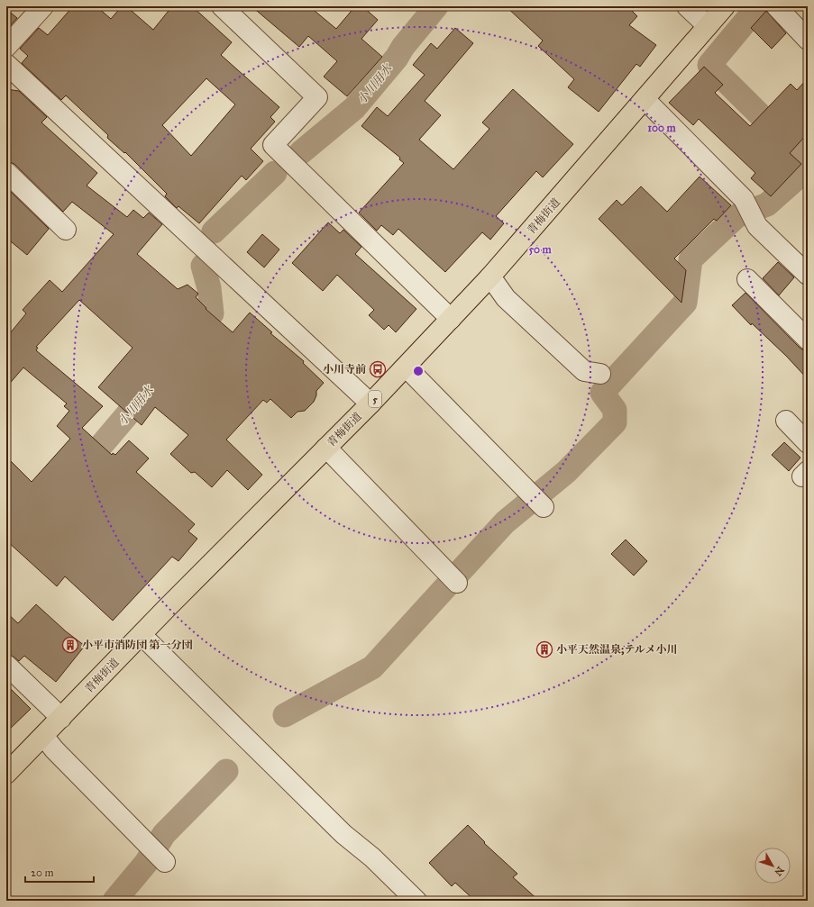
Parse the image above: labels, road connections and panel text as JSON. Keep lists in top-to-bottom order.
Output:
{
  "streets": {
    "main road": ["青梅街道", "5"]
  },
  "water": ["小川用水"],
  "places": {
    "bus stop": ["小川寺前"],
    "building": ["小平市消防団 第一分団", "小平天然温泉;テルメ小川"]
  },
  "scale_bar": "20 m",
  "north": "bottom right",
  "rings": ["100 m", "50 m"]
}
